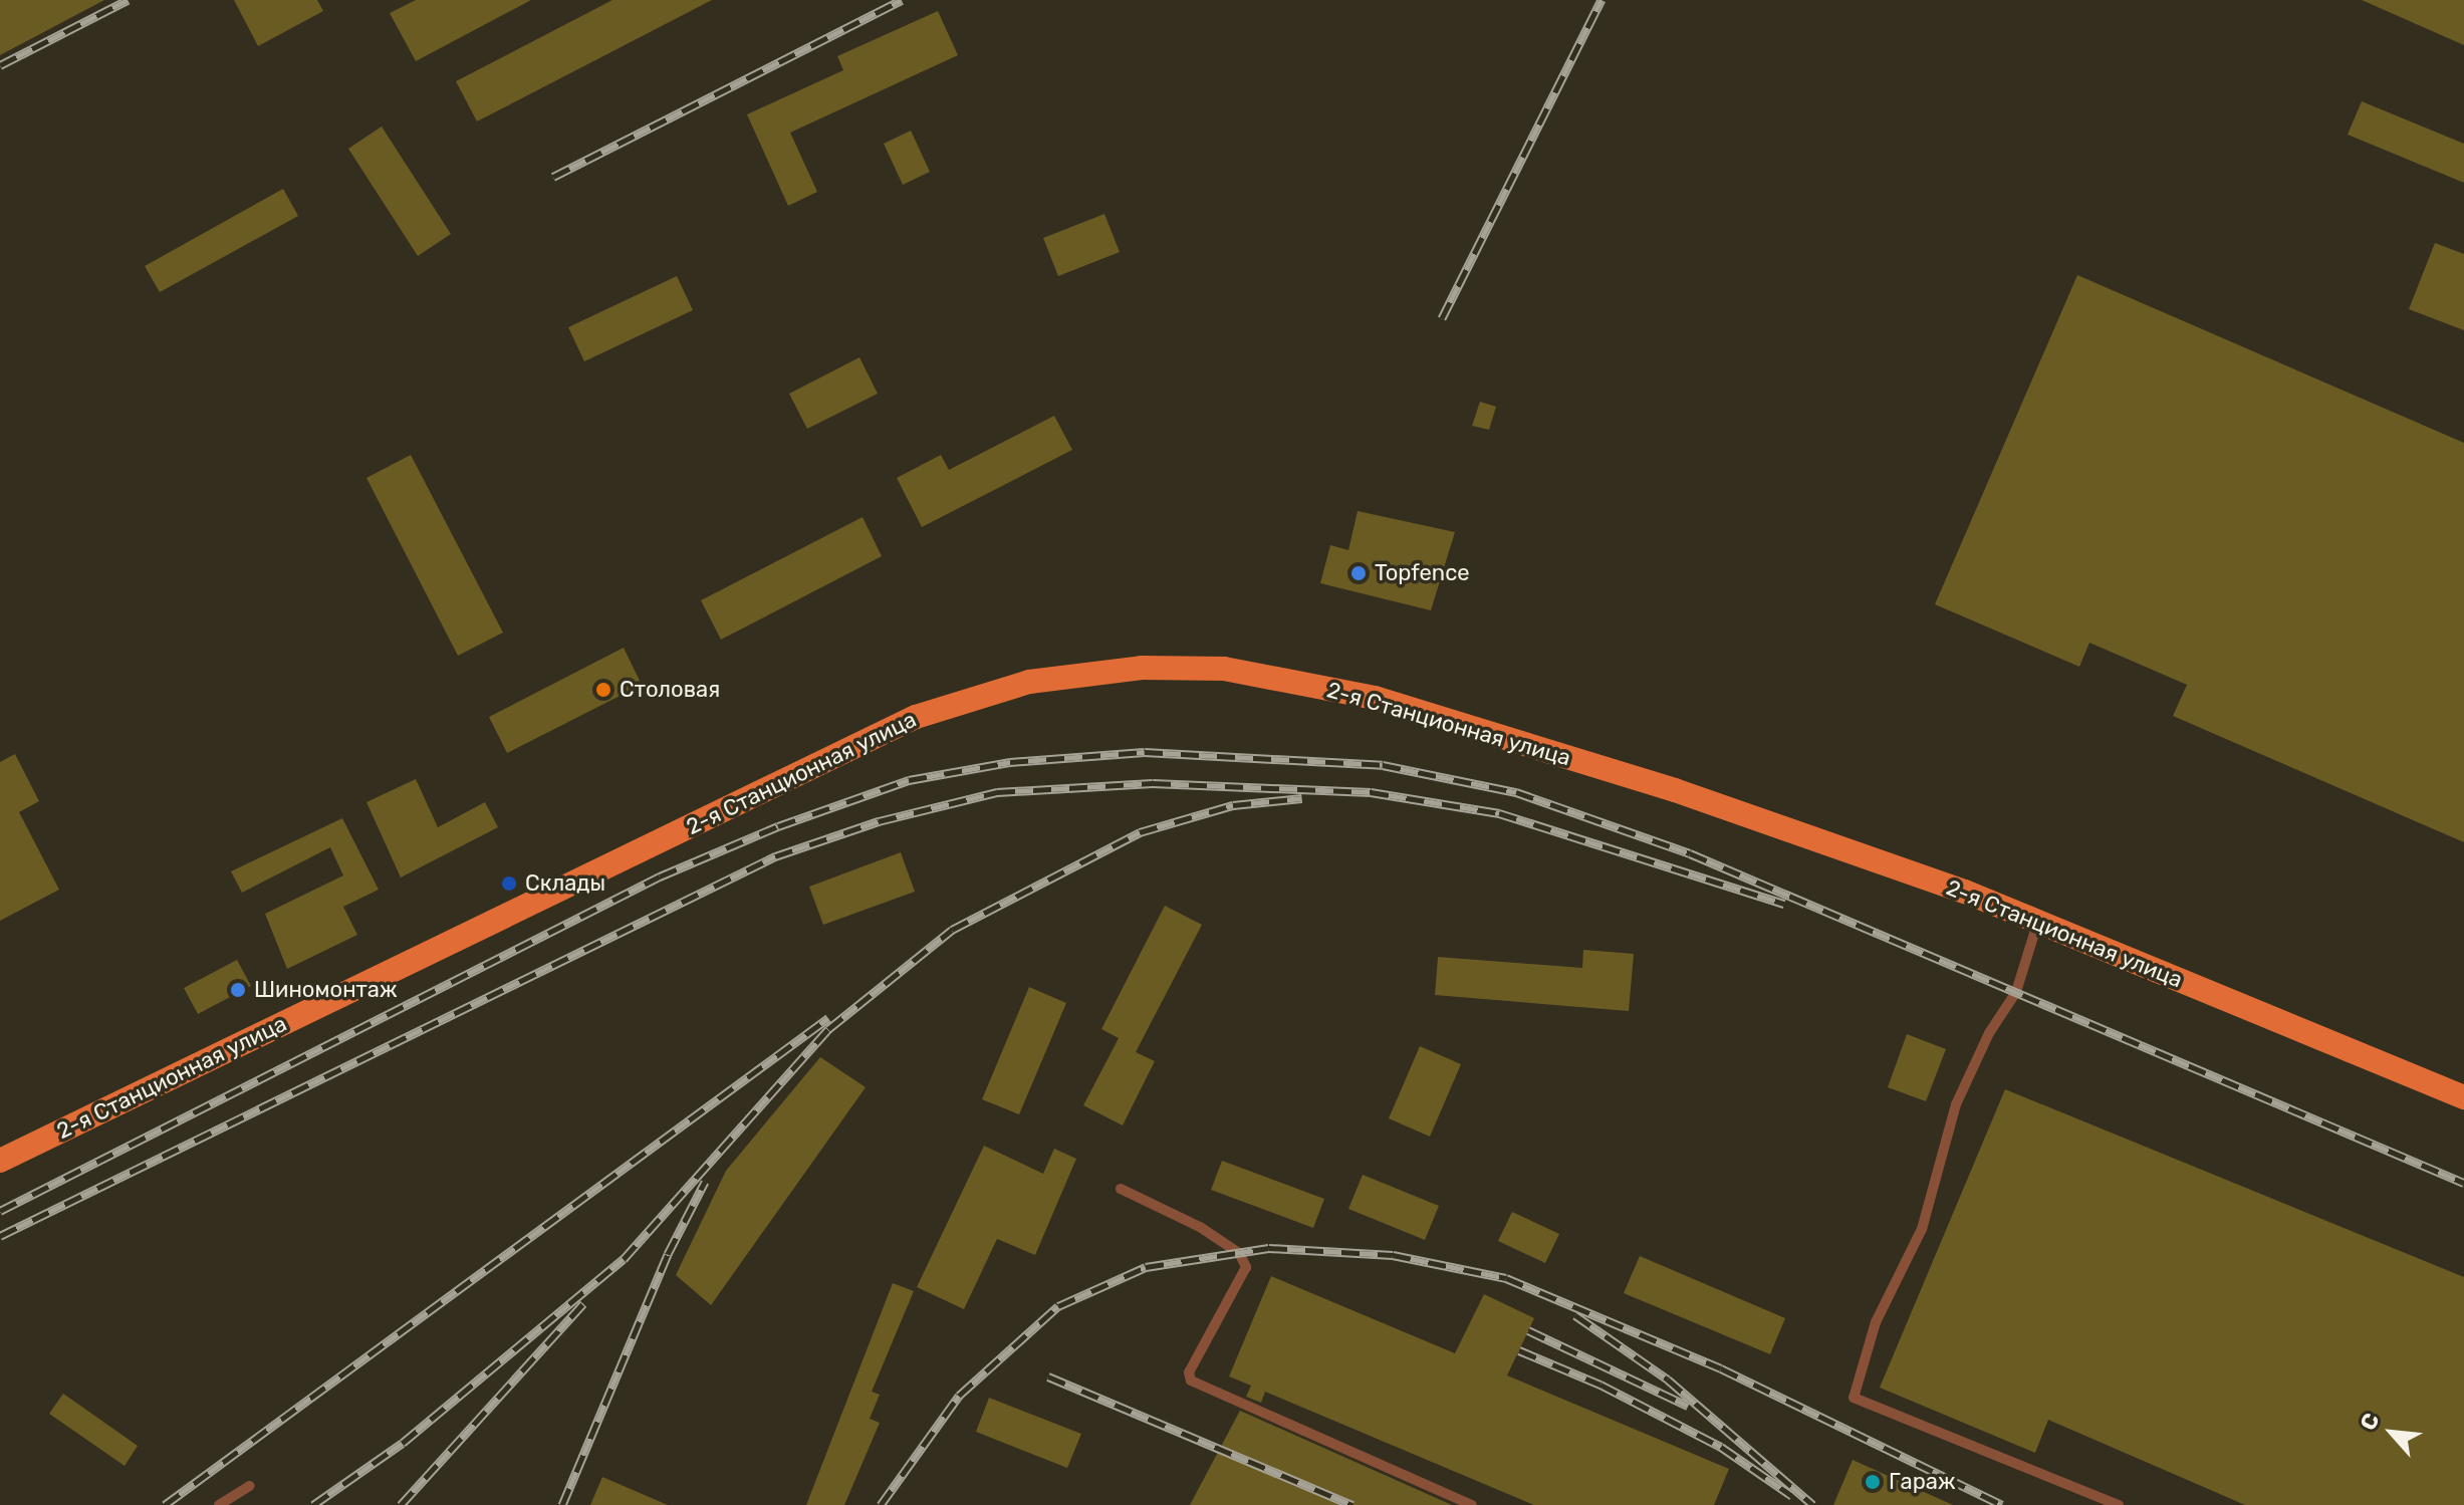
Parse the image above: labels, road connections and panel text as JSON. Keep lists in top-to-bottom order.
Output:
{
  "streets": {
    "main road": ["2-я Станционная улица"]
  },
  "places": [
    "Topfence",
    "Столовая",
    "Склады",
    "Шиномонтаж",
    "Гараж"
  ],
  "north": "top left"
}
